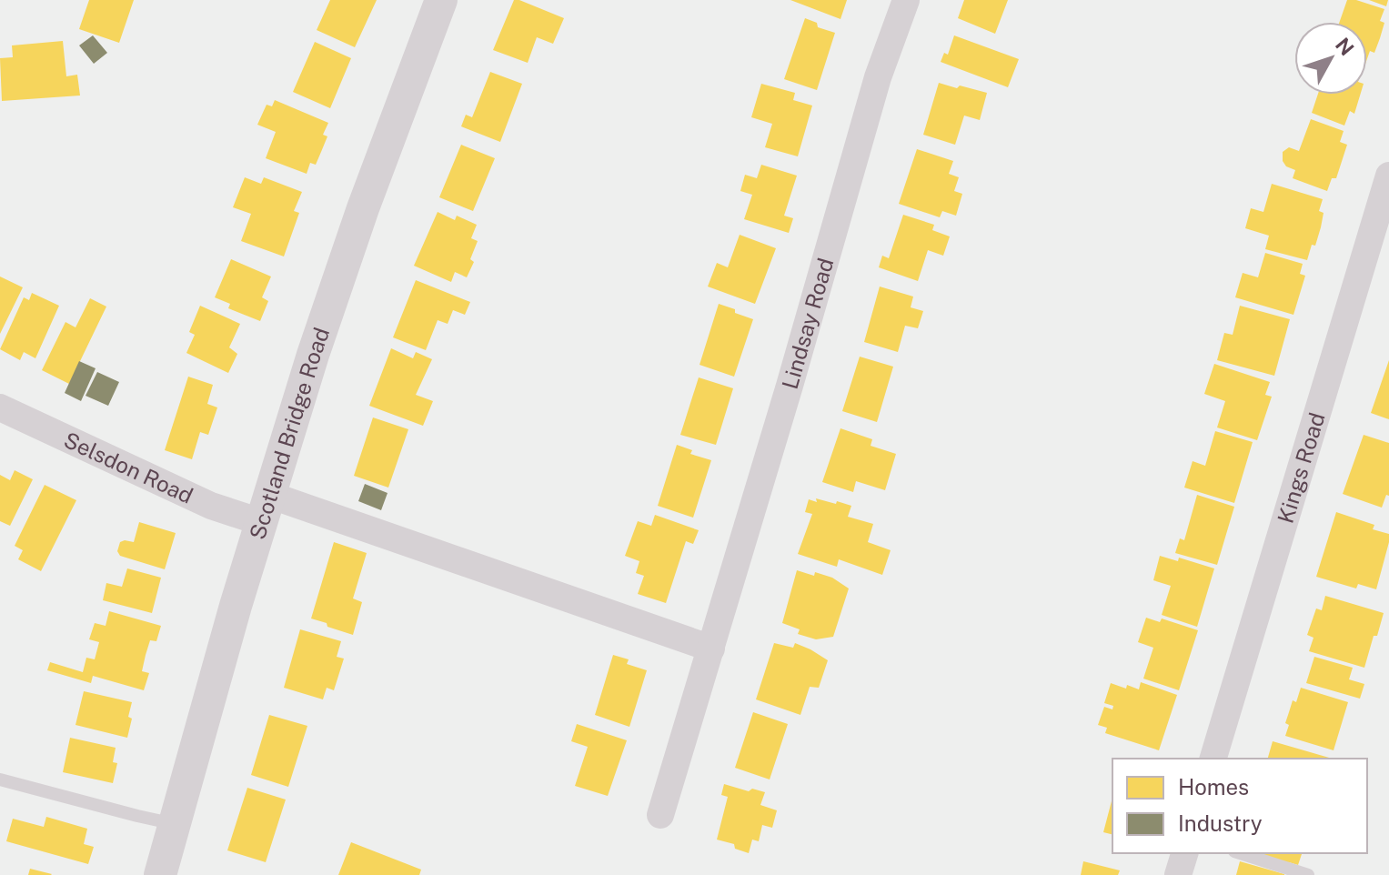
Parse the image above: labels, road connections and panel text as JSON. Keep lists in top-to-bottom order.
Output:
{
  "streets": {
    "street": [
      "Lindsay Road",
      "Scotland Bridge Road",
      "Selsdon Road",
      "Kings Road"
    ]
  },
  "crossings": [
    ["Scotland Bridge Road", "Selsdon Road"]
  ],
  "legend": ["Homes", "Industry"],
  "north": "top right"
}
